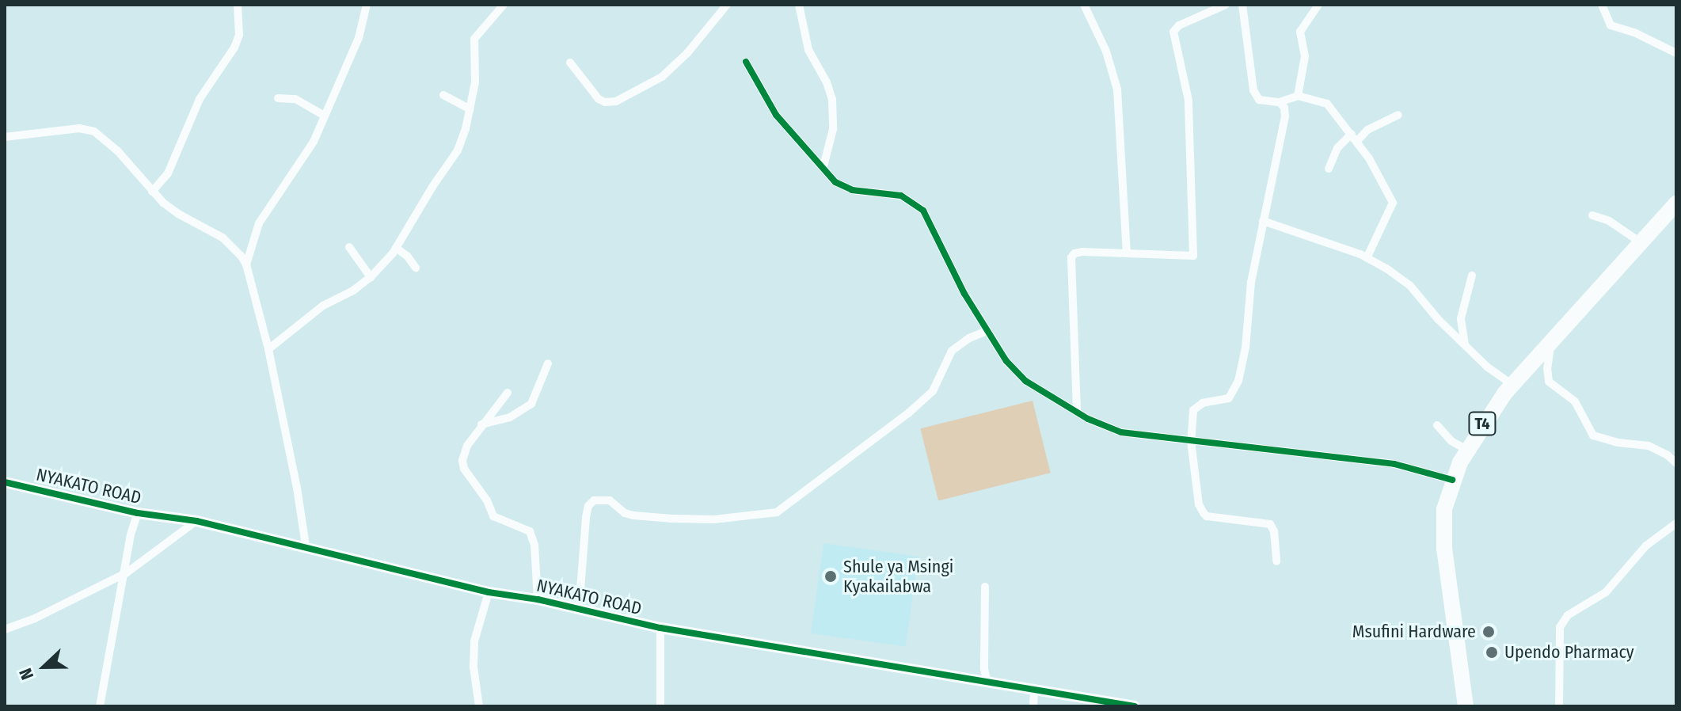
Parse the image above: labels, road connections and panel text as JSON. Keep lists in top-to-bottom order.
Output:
{
  "streets": {
    "highway": ["T4"],
    "street": ["NYAKATO ROAD"]
  },
  "places": ["Shule ya Msingi Kyakailabwa", "Msufini Hardware", "Upendo Pharmacy"],
  "north": "left"
}
